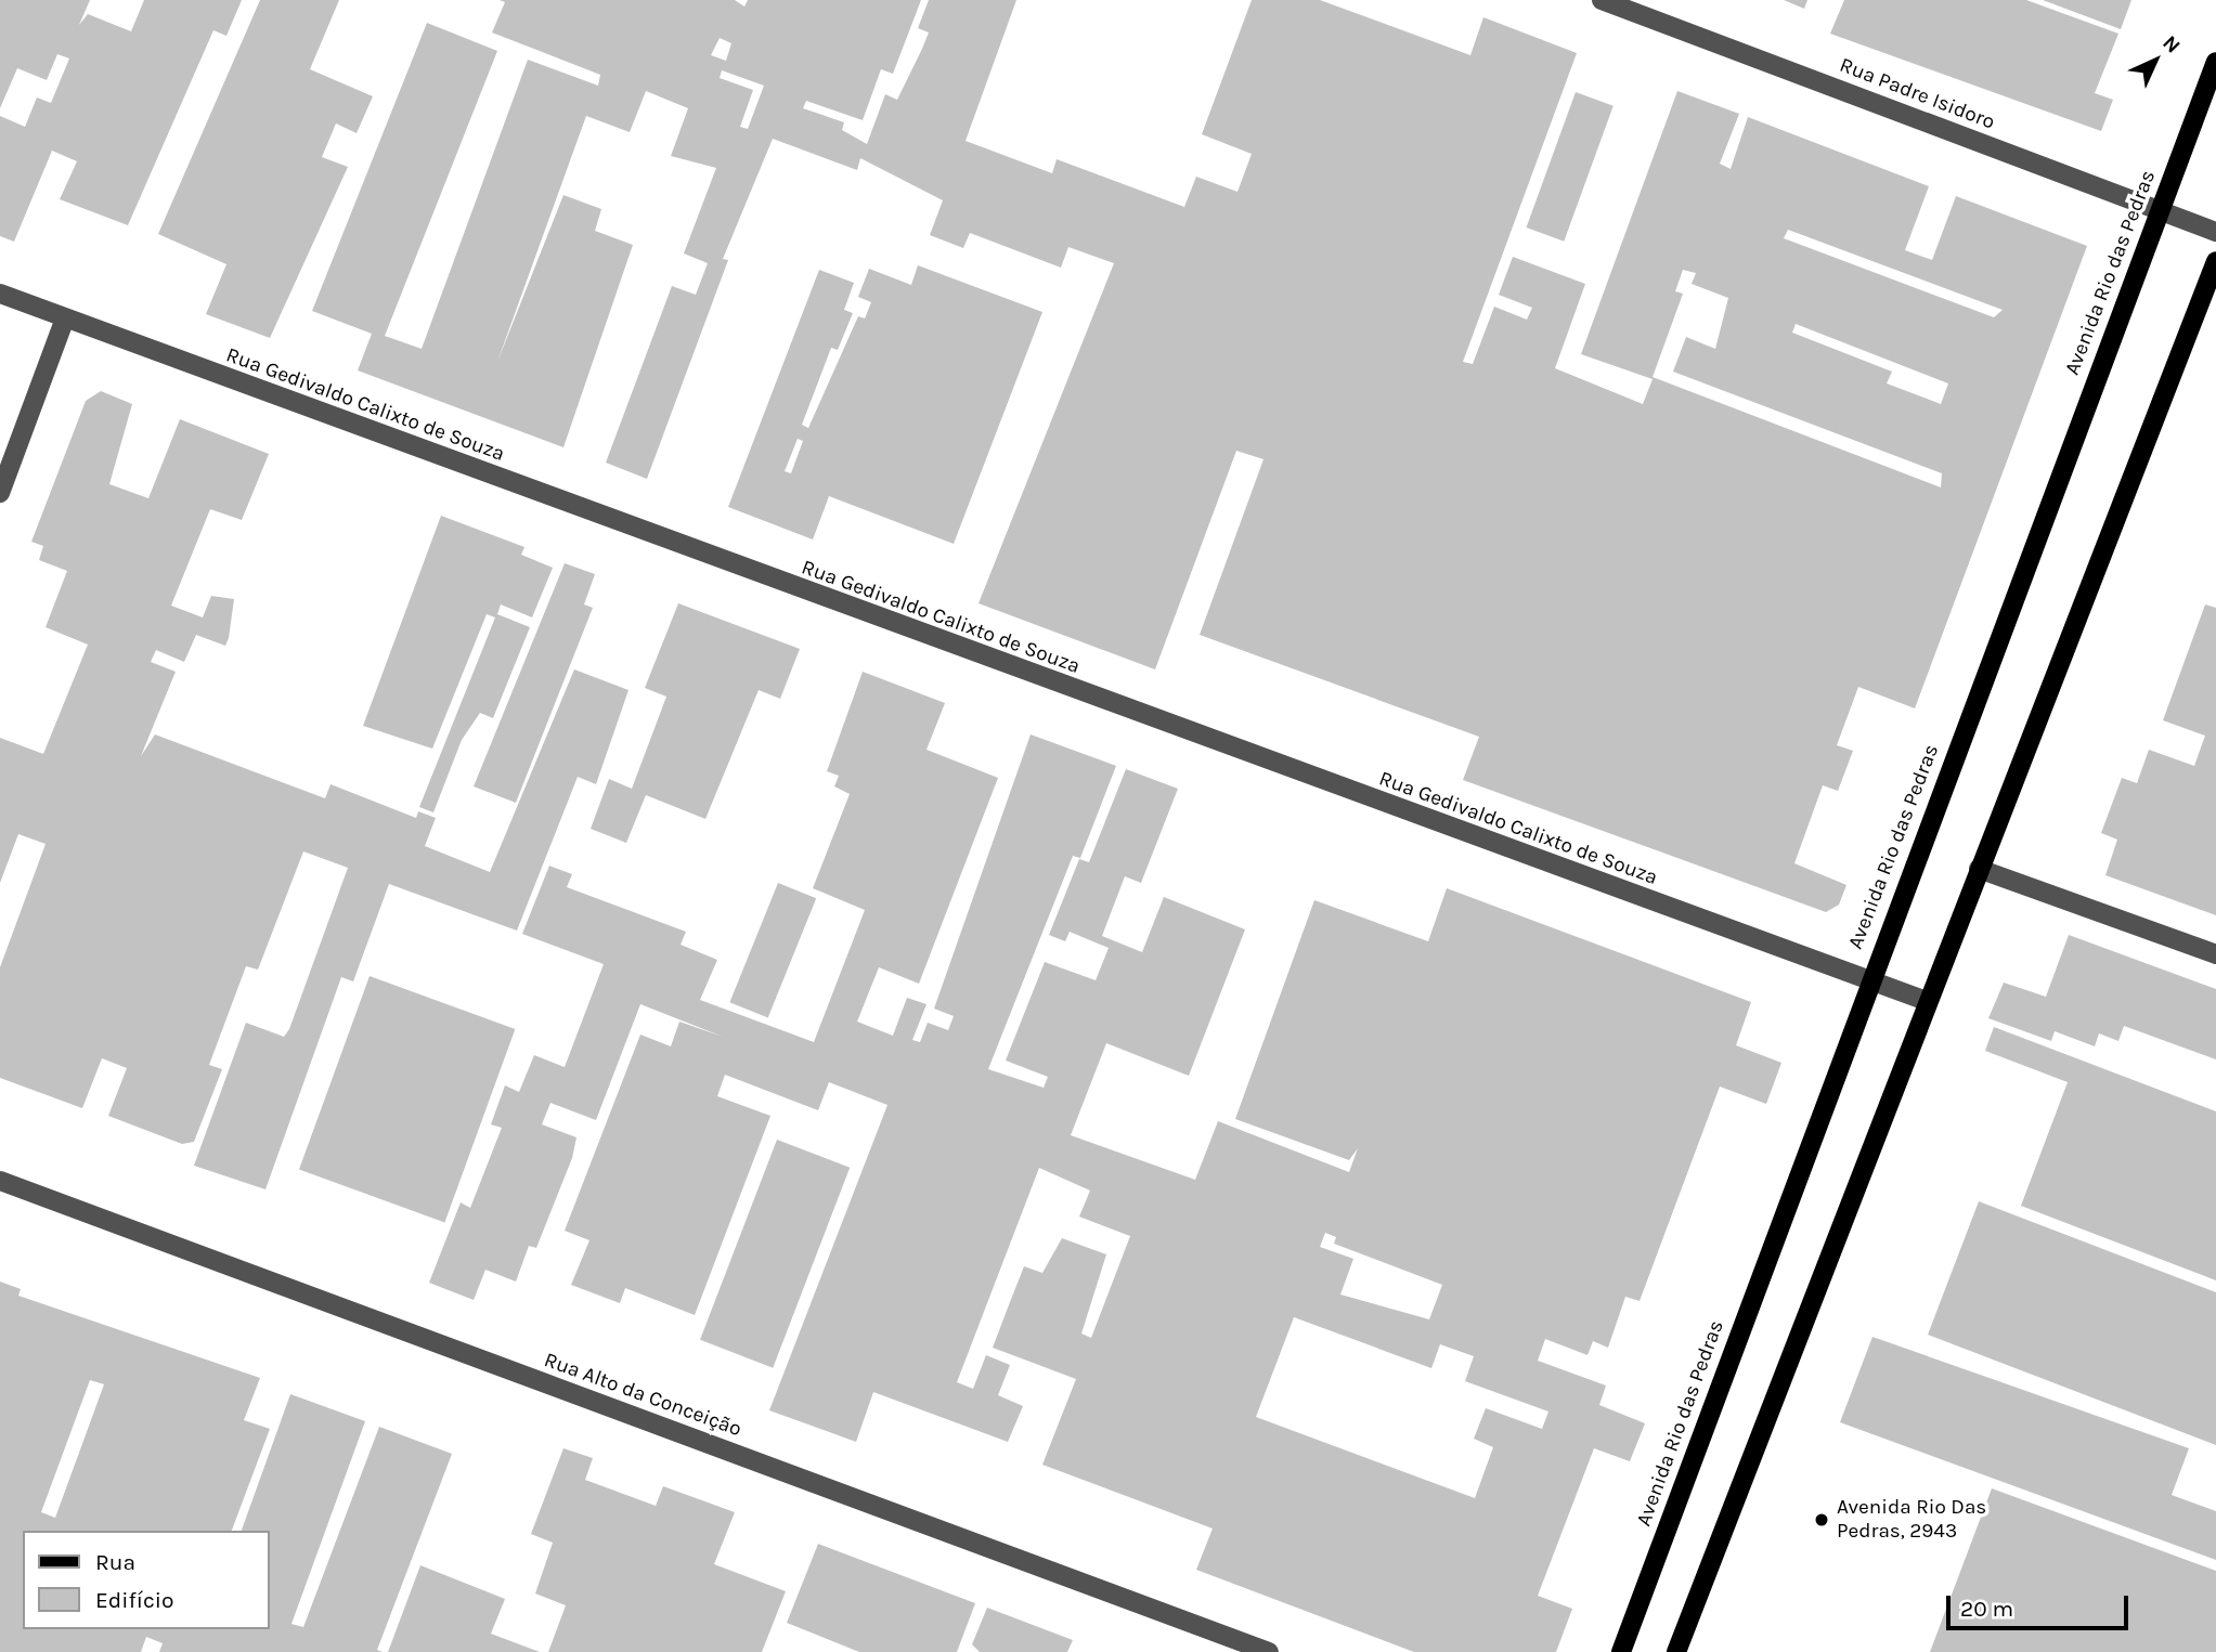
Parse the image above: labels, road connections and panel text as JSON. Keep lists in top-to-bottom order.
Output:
{
  "streets": {
    "main road": ["Avenida Rio das Pedras"],
    "street": ["Rua Padre Isidoro", "Rua Gedivaldo Calixto de Souza", "Rua Alto da Conceição"]
  },
  "crossings": [
    ["Rua Padre Isidoro", "Avenida Rio das Pedras"],
    ["Avenida Rio das Pedras", "Rua Gedivaldo Calixto de Souza"]
  ],
  "places": ["Avenida Rio Das Pedras, 2943"],
  "legend": ["Rua", "Edifício"],
  "scale_bar": "20 m",
  "north": "top right"
}
